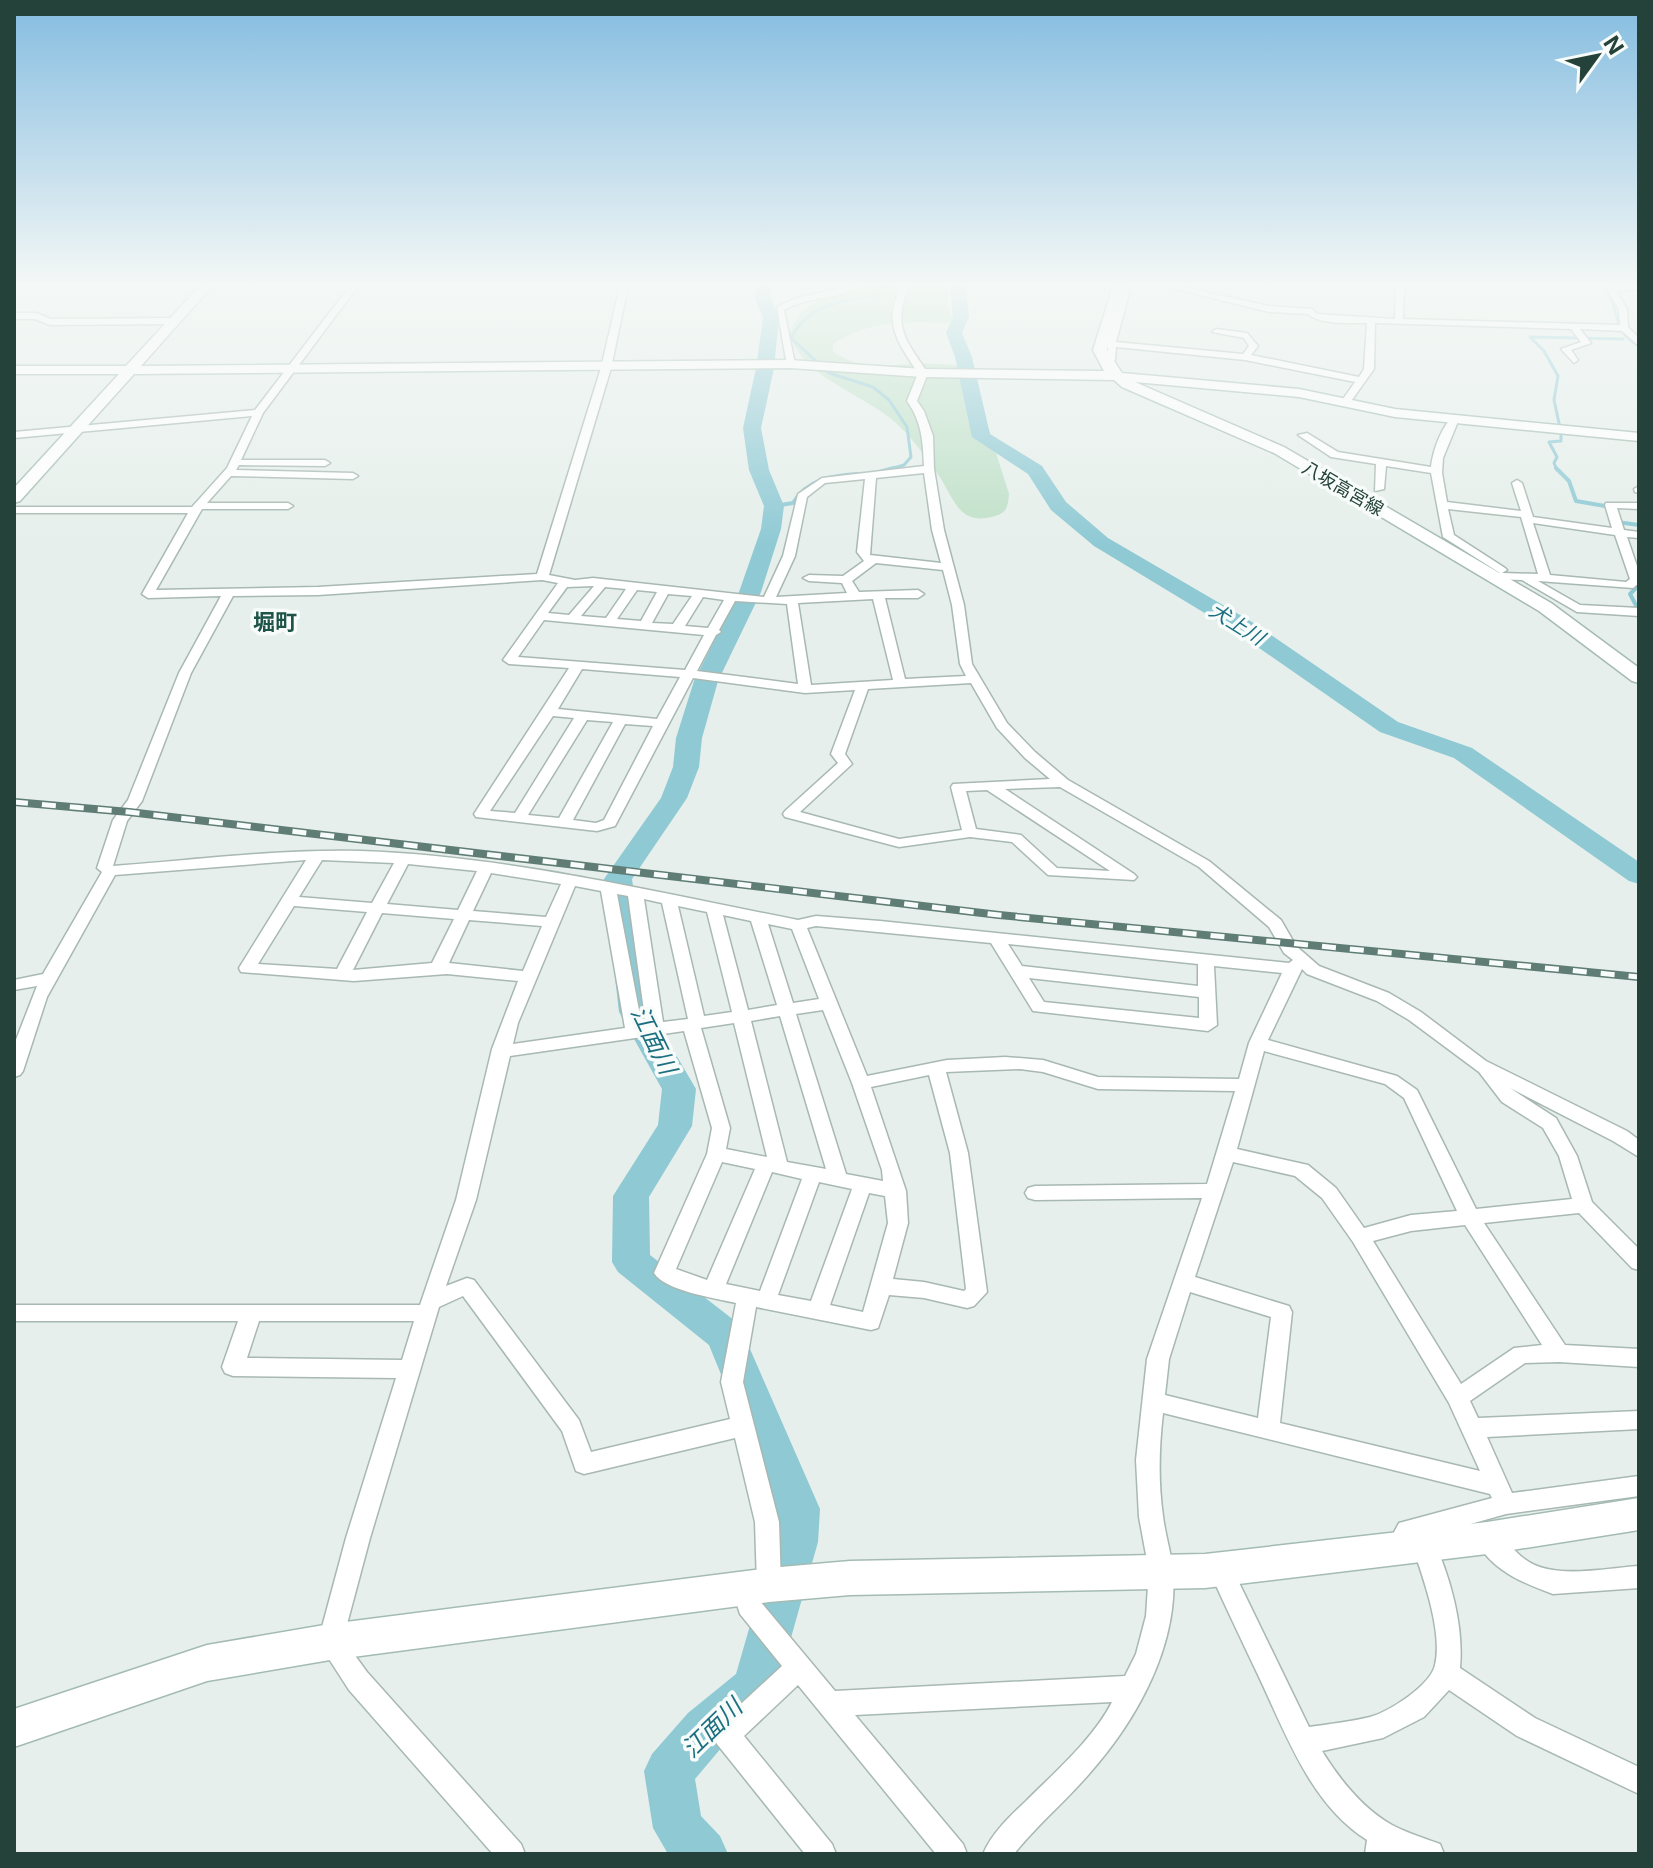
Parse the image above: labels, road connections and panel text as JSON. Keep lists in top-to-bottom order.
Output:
{
  "streets": {
    "main road": ["八坂高宮線"]
  },
  "districts": ["堀町"],
  "water": ["犬上川", "江面川"],
  "north": "top right"
}
